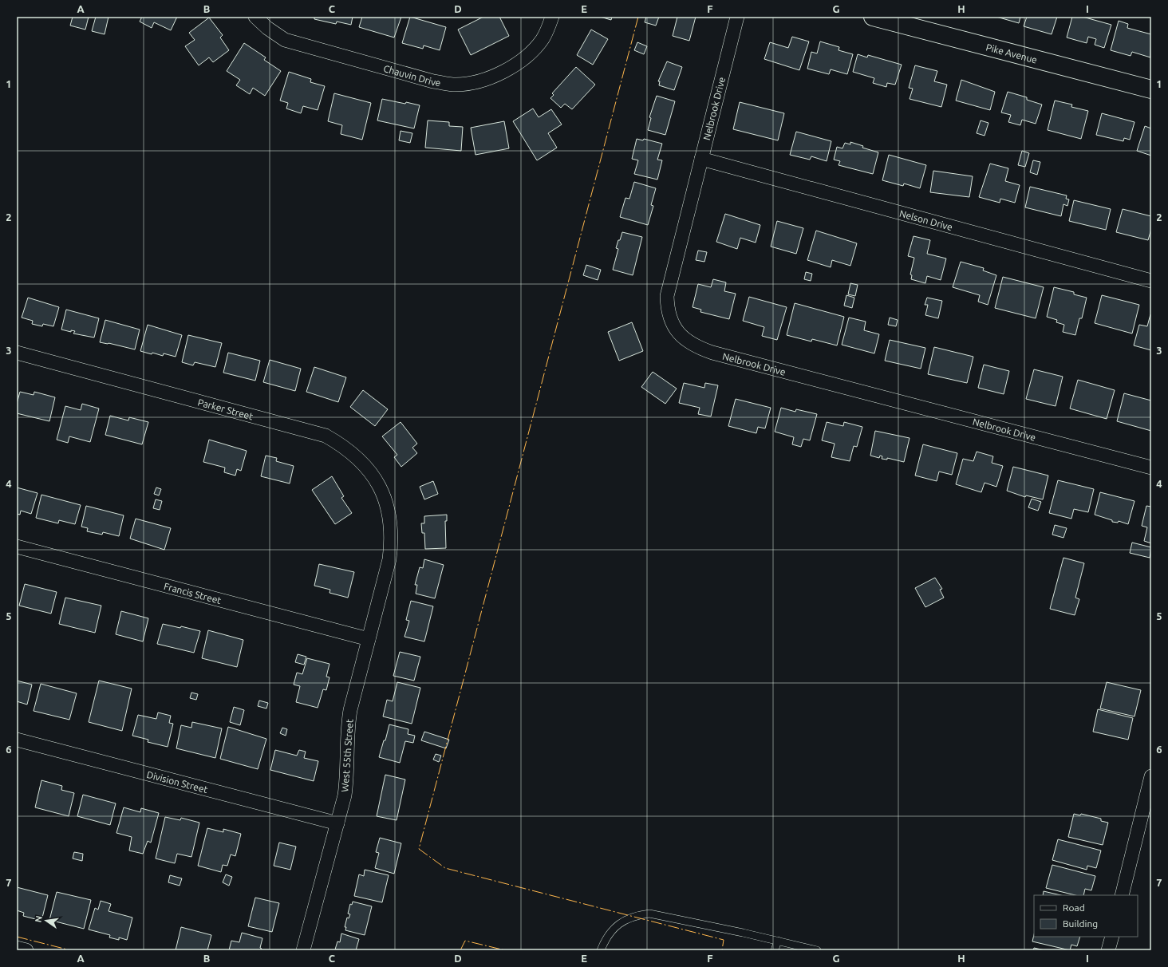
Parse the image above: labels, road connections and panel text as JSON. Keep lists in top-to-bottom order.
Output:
{
  "streets": {
    "street": [
      "Pike Avenue",
      "Chauvin Drive",
      "Nelbrook Drive",
      "Nelson Drive",
      "Parker Street",
      "Francis Street",
      "West 55th Street",
      "Division Street"
    ]
  },
  "crossings": [
    ["Nelbrook Drive", "Nelson Drive"],
    ["Parker Street", "West 55th Street"],
    ["Francis Street", "West 55th Street"],
    ["West 55th Street", "Division Street"]
  ],
  "legend": ["Road", "Building"],
  "north": "left",
  "grid": {
    "columns": [
      "A",
      "B",
      "C",
      "D",
      "E",
      "F",
      "G",
      "H",
      "I"
    ],
    "rows": [
      "1",
      "2",
      "3",
      "4",
      "5",
      "6",
      "7"
    ]
  }
}
